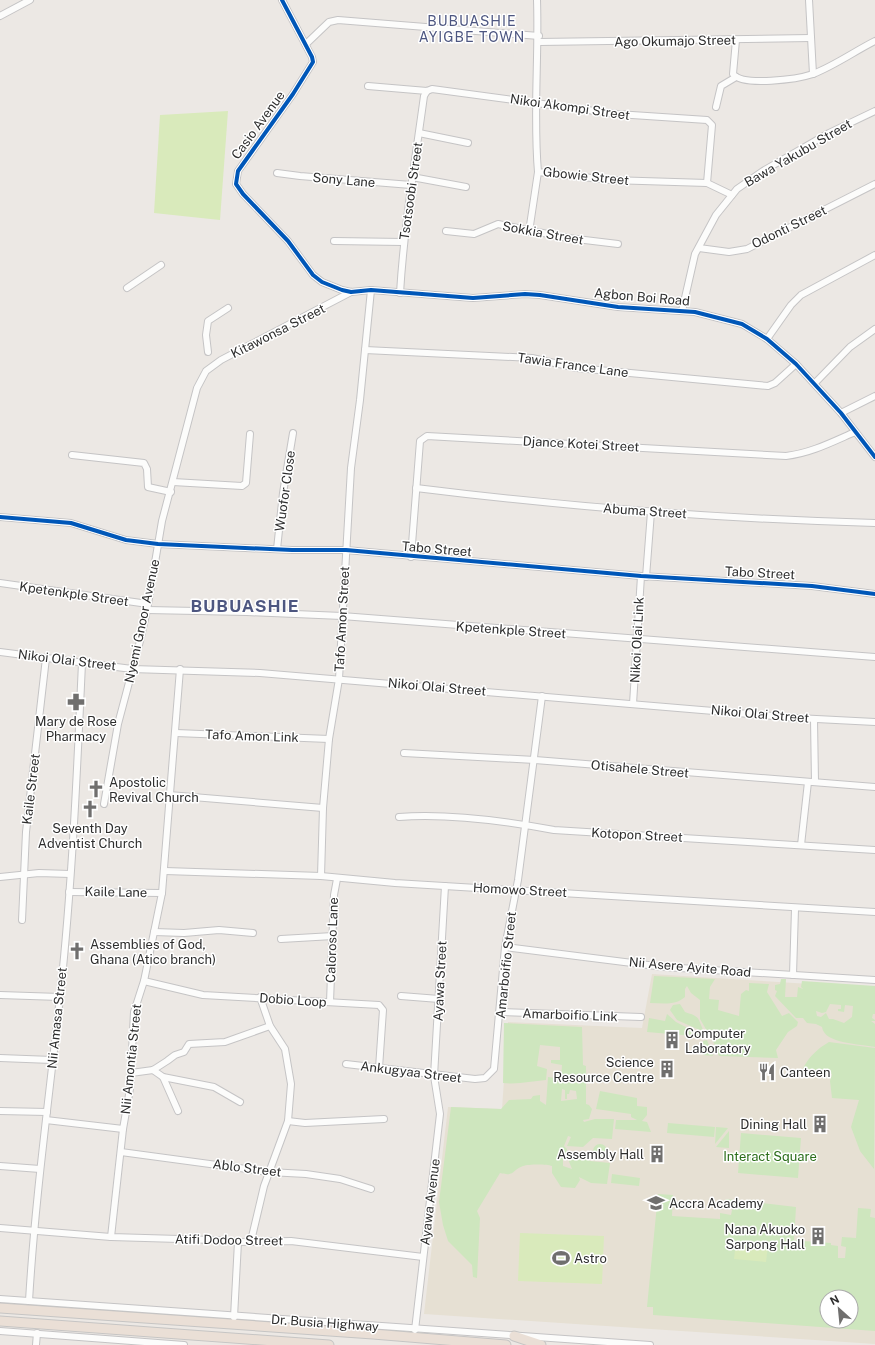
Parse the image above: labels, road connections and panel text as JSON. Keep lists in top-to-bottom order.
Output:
{
  "streets": {
    "highway": ["Dr. Busia Highway"],
    "street": [
      "Ago Okumajo Street",
      "Nikoi Akompi Street",
      "Casio Avenue",
      "Bawa Yakubu Street",
      "Gbowie Street",
      "Sony Lane",
      "Tsotsoobi Street",
      "Odonti Street",
      "Sokkia Street",
      "Agbon Boi Road",
      "Kitawonsa Street",
      "Tawia France Lane",
      "Djance Kotei Street",
      "Wuofor Close",
      "Abuma Street",
      "Tabo Street",
      "Kpetenkple Street",
      "Tafo Amon Street",
      "Nyemi Gnoor Avenue",
      "Nikoi Olai Link",
      "Nikoi Olai Street",
      "Tafo Amon Link",
      "Otisahele Street",
      "Kaile Street",
      "Kotopon Street",
      "Homowo Street",
      "Kaile Lane",
      "Caloroso Lane",
      "Amarboifio Street",
      "Nii Asere Ayite Road",
      "Ayawa Street",
      "Dobio Loop",
      "Amarboifio Link",
      "Nii Amasa Street",
      "Nii Amontia Street",
      "Ankugyaa Street",
      "Ablo Street",
      "Ayawa Avenue",
      "Atifi Dodoo Street"
    ]
  },
  "crossings": [
    ["Ago Okumajo Street", "Casio Avenue"],
    ["Ago Okumajo Street", "Gbowie Street"],
    ["Nikoi Akompi Street", "Gbowie Street"],
    ["Nikoi Akompi Street", "Tsotsoobi Street"],
    ["Casio Avenue", "Agbon Boi Road"],
    ["Casio Avenue", "Kitawonsa Street"],
    ["Bawa Yakubu Street", "Gbowie Street"],
    ["Bawa Yakubu Street", "Odonti Street"],
    ["Bawa Yakubu Street", "Agbon Boi Road"],
    ["Sony Lane", "Tsotsoobi Street"],
    ["Tsotsoobi Street", "Agbon Boi Road"],
    ["Agbon Boi Road", "Kitawonsa Street"],
    ["Agbon Boi Road", "Tawia France Lane"],
    ["Agbon Boi Road", "Djance Kotei Street"],
    ["Agbon Boi Road", "Tafo Amon Street"],
    ["Kitawonsa Street", "Nyemi Gnoor Avenue"],
    ["Tawia France Lane", "Tafo Amon Street"],
    ["Djance Kotei Street", "Abuma Street"],
    ["Djance Kotei Street", "Tabo Street"],
    ["Wuofor Close", "Tabo Street"],
    ["Abuma Street", "Nikoi Olai Link"],
    ["Tabo Street", "Tafo Amon Street"],
    ["Tabo Street", "Nyemi Gnoor Avenue"],
    ["Tabo Street", "Nikoi Olai Link"],
    ["Kpetenkple Street", "Tafo Amon Street"],
    ["Kpetenkple Street", "Nyemi Gnoor Avenue"],
    ["Kpetenkple Street", "Nikoi Olai Link"],
    ["Tafo Amon Street", "Nikoi Olai Street"],
    ["Tafo Amon Street", "Tafo Amon Link"],
    ["Tafo Amon Street", "Homowo Street"],
    ["Nyemi Gnoor Avenue", "Nikoi Olai Street"],
    ["Nikoi Olai Link", "Nikoi Olai Street"],
    ["Nikoi Olai Street", "Kaile Street"],
    ["Nikoi Olai Street", "Amarboifio Street"],
    ["Nikoi Olai Street", "Nii Amasa Street"],
    ["Nikoi Olai Street", "Nii Amontia Street"],
    ["Tafo Amon Link", "Nii Amontia Street"],
    ["Otisahele Street", "Amarboifio Street"],
    ["Kotopon Street", "Amarboifio Street"],
    ["Homowo Street", "Caloroso Lane"],
    ["Homowo Street", "Amarboifio Street"],
    ["Homowo Street", "Ayawa Street"],
    ["Homowo Street", "Nii Amontia Street"],
    ["Kaile Lane", "Nii Amasa Street"],
    ["Kaile Lane", "Nii Amontia Street"],
    ["Caloroso Lane", "Dobio Loop"],
    ["Amarboifio Street", "Nii Asere Ayite Road"],
    ["Amarboifio Street", "Amarboifio Link"],
    ["Amarboifio Street", "Ankugyaa Street"],
    ["Ayawa Street", "Ankugyaa Street"],
    ["Ayawa Street", "Ayawa Avenue"],
    ["Dobio Loop", "Nii Amontia Street"],
    ["Dobio Loop", "Ankugyaa Street"],
    ["Nii Amasa Street", "Atifi Dodoo Street"],
    ["Nii Amasa Street", "Dr. Busia Highway"],
    ["Nii Amontia Street", "Ablo Street"],
    ["Nii Amontia Street", "Atifi Dodoo Street"],
    ["Ankugyaa Street", "Ayawa Avenue"],
    ["Ayawa Avenue", "Atifi Dodoo Street"],
    ["Ayawa Avenue", "Dr. Busia Highway"]
  ],
  "districts": ["BUBUASHIE AYIGBE TOWN", "BUBUASHIE"],
  "parks": ["Interact Square"],
  "places": {
    "pharmacy": ["Mary de Rose Pharmacy"],
    "church": ["Apostolic Revival Church", "Seventh Day Adventist Church", "Assemblies of God, Ghana (Atico branch)"],
    "building": [
      "Computer Laboratory",
      "Science Resource Centre",
      "Dining Hall",
      "Assembly Hall",
      "Nana Akuoko Sarpong Hall"
    ],
    "restaurant": ["Canteen"],
    "school or university": ["Accra Academy"],
    "sports": ["Astro"]
  },
  "north": "top left"
}
